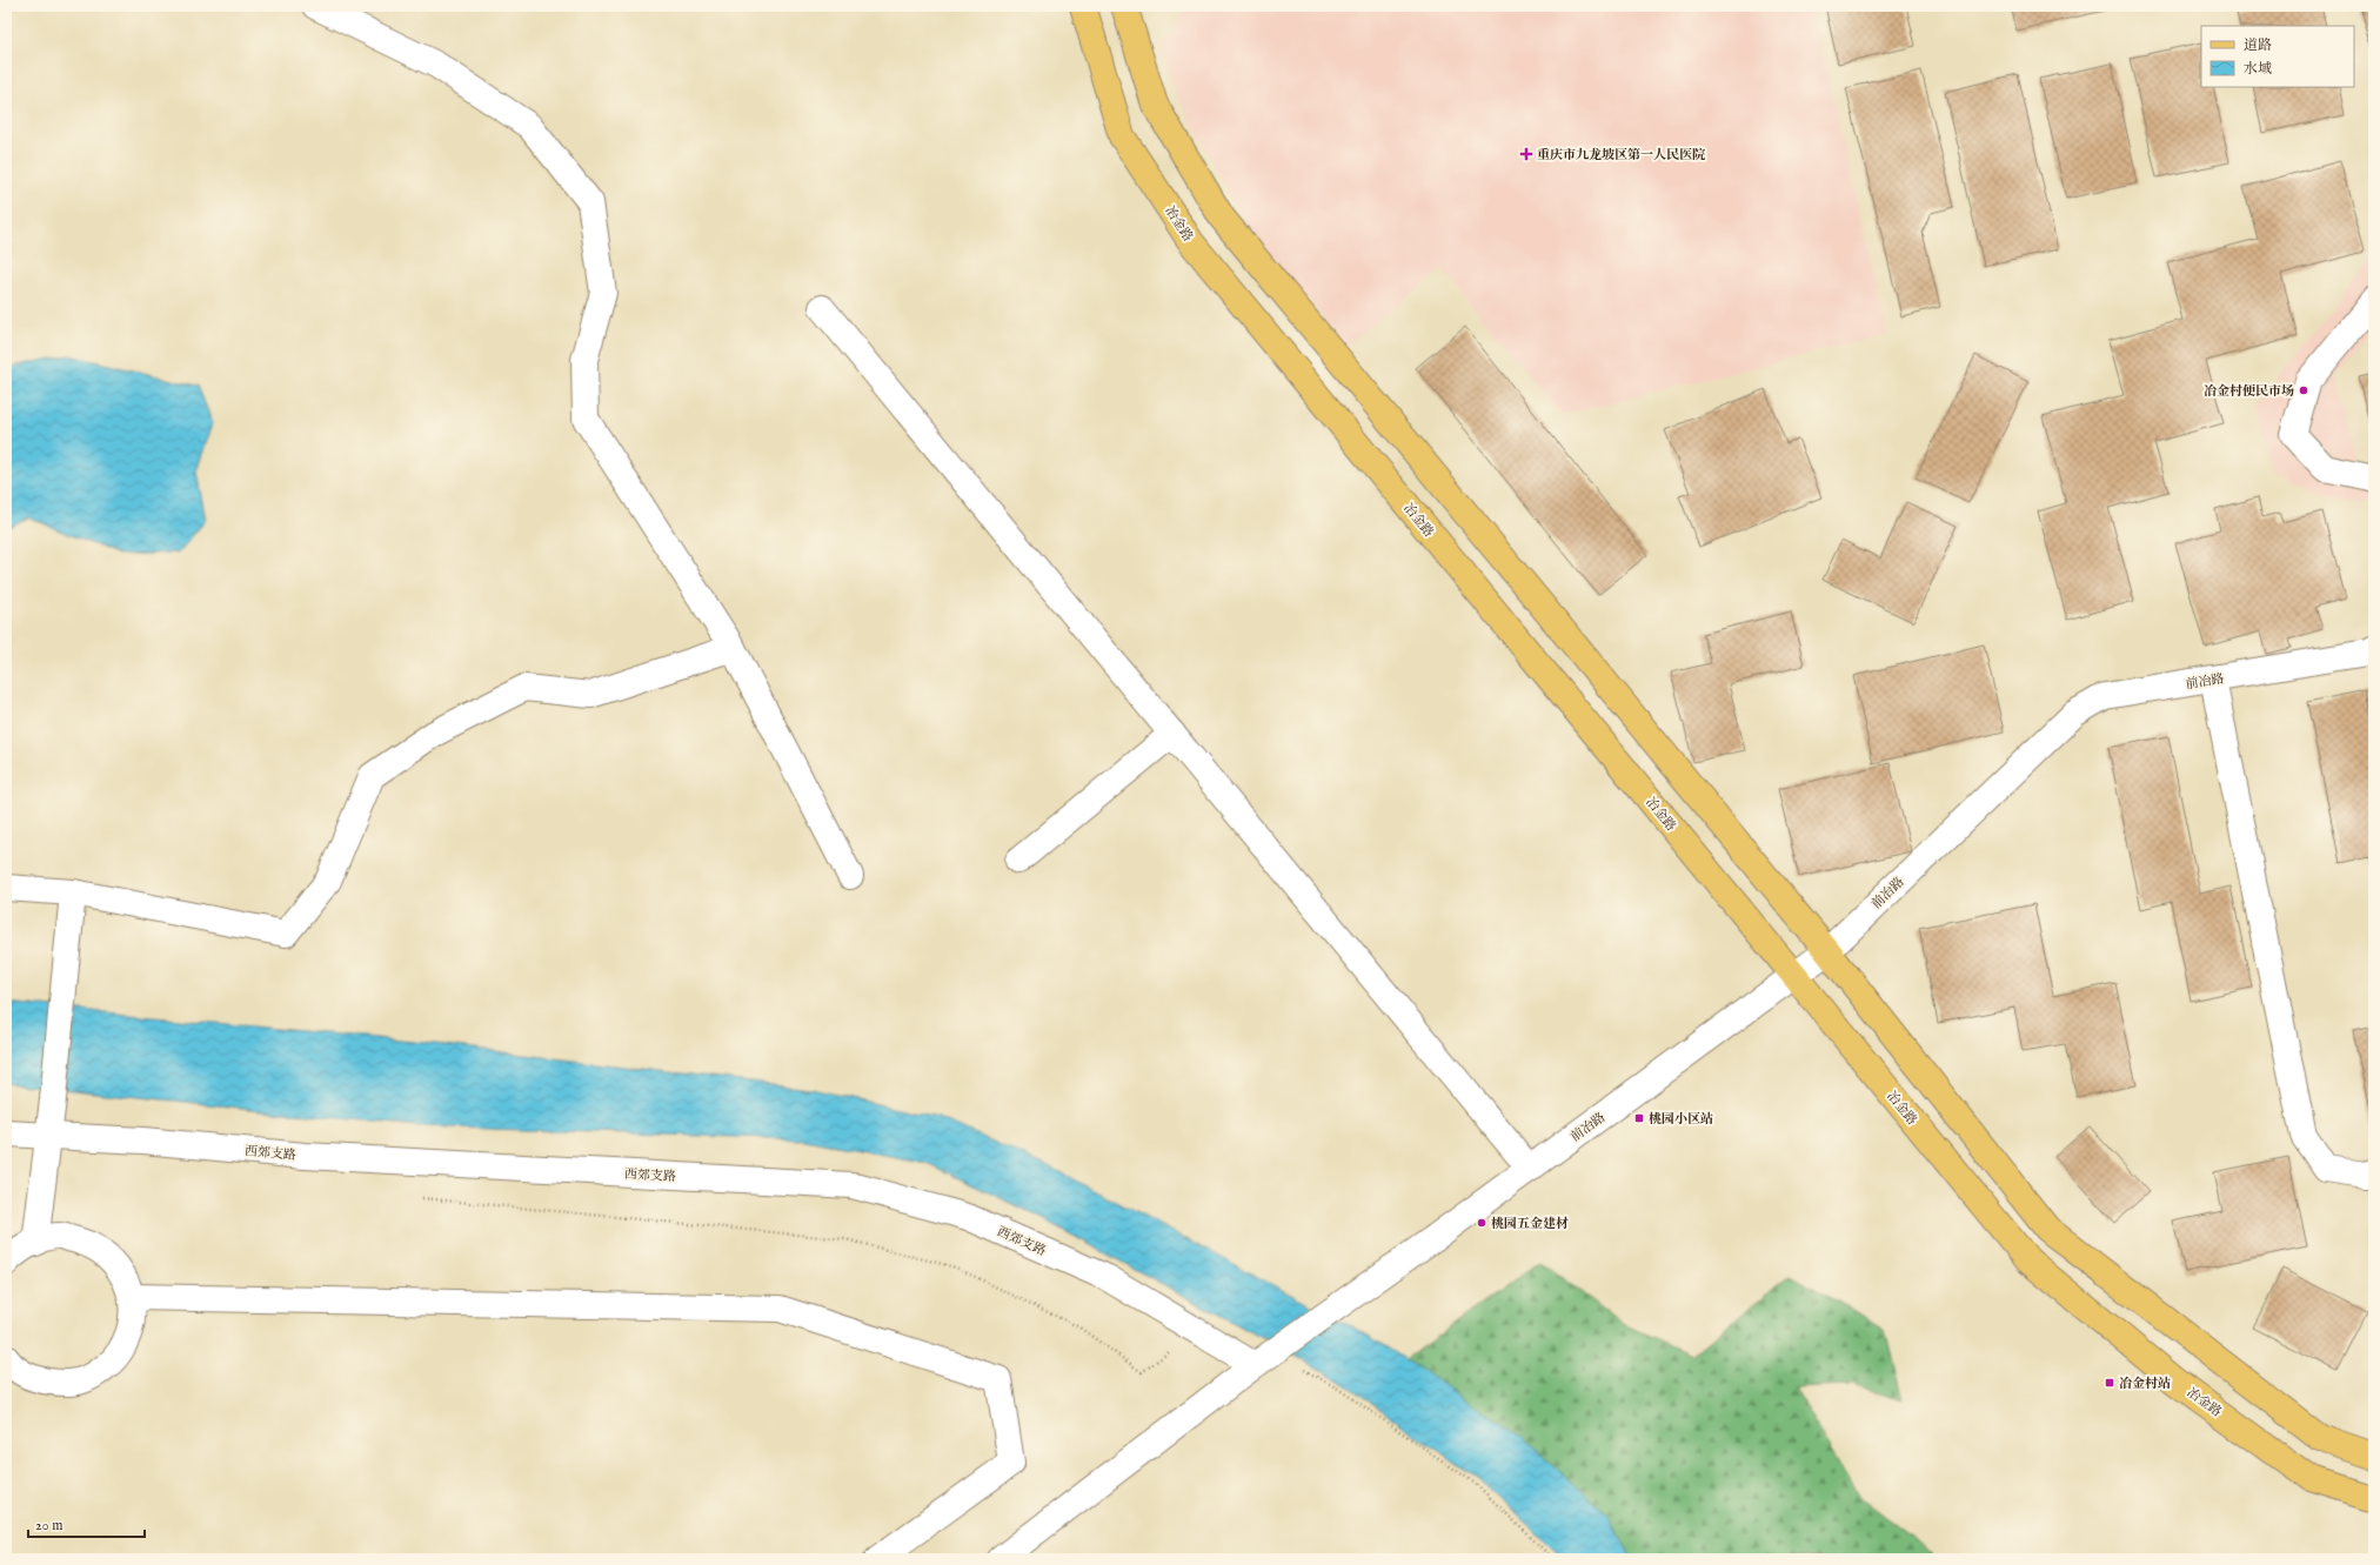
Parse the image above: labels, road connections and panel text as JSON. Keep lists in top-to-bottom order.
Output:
{
  "streets": {
    "main road": ["冶金路"],
    "street": ["前冶路", "西郊支路"]
  },
  "crossings": [
    ["冶金路", "前冶路"],
    ["前冶路", "西郊支路"]
  ],
  "places": {
    "health": ["重庆市九龙坡区第一人民医院"],
    "other": ["冶金村便民市场", "桃园五金建材"],
    "transit": ["桃园小区站", "冶金村站"]
  },
  "legend": ["道路", "水域"],
  "scale_bar": "20 m"
}
